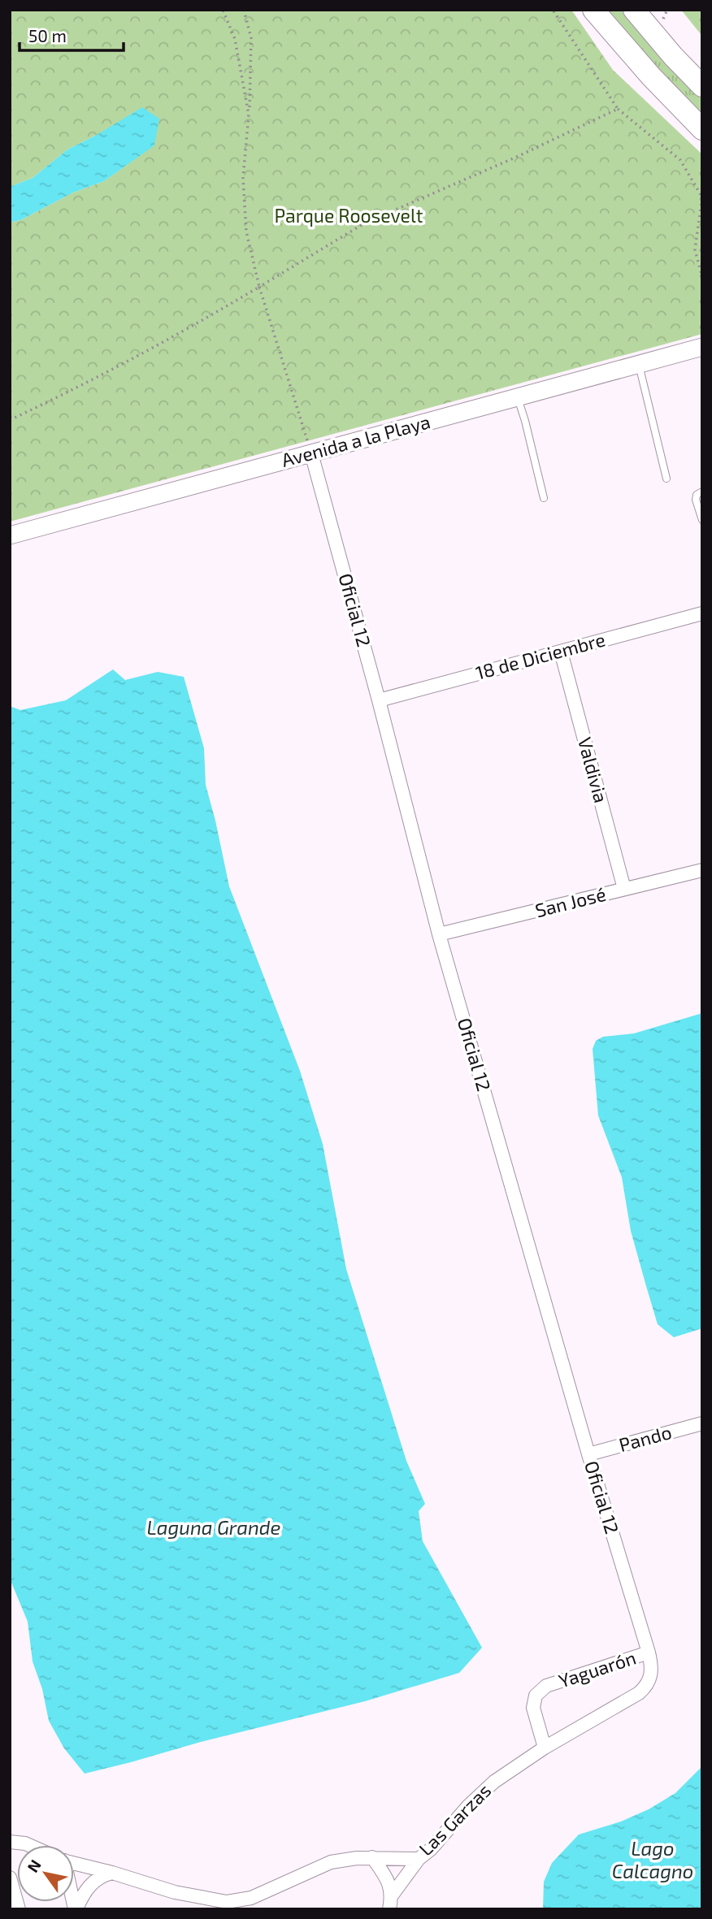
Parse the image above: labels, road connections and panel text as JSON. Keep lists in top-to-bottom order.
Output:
{
  "streets": {
    "street": [
      "Avenida a la Playa",
      "Oficial 12",
      "18 de Diciembre",
      "Valdivia",
      "San José",
      "Pando",
      "Yaguarón",
      "Las Garzas"
    ]
  },
  "crossings": [
    ["Avenida a la Playa", "Oficial 12"],
    ["Oficial 12", "18 de Diciembre"],
    ["Oficial 12", "San José"],
    ["Oficial 12", "Pando"],
    ["Oficial 12", "Yaguarón"],
    ["Oficial 12", "Las Garzas"],
    ["18 de Diciembre", "Valdivia"],
    ["Valdivia", "San José"],
    ["Yaguarón", "Las Garzas"]
  ],
  "water": ["Laguna Grande", "Lago Calcagno"],
  "parks": ["Parque Roosevelt"],
  "scale_bar": "50 m",
  "north": "top left"
}
